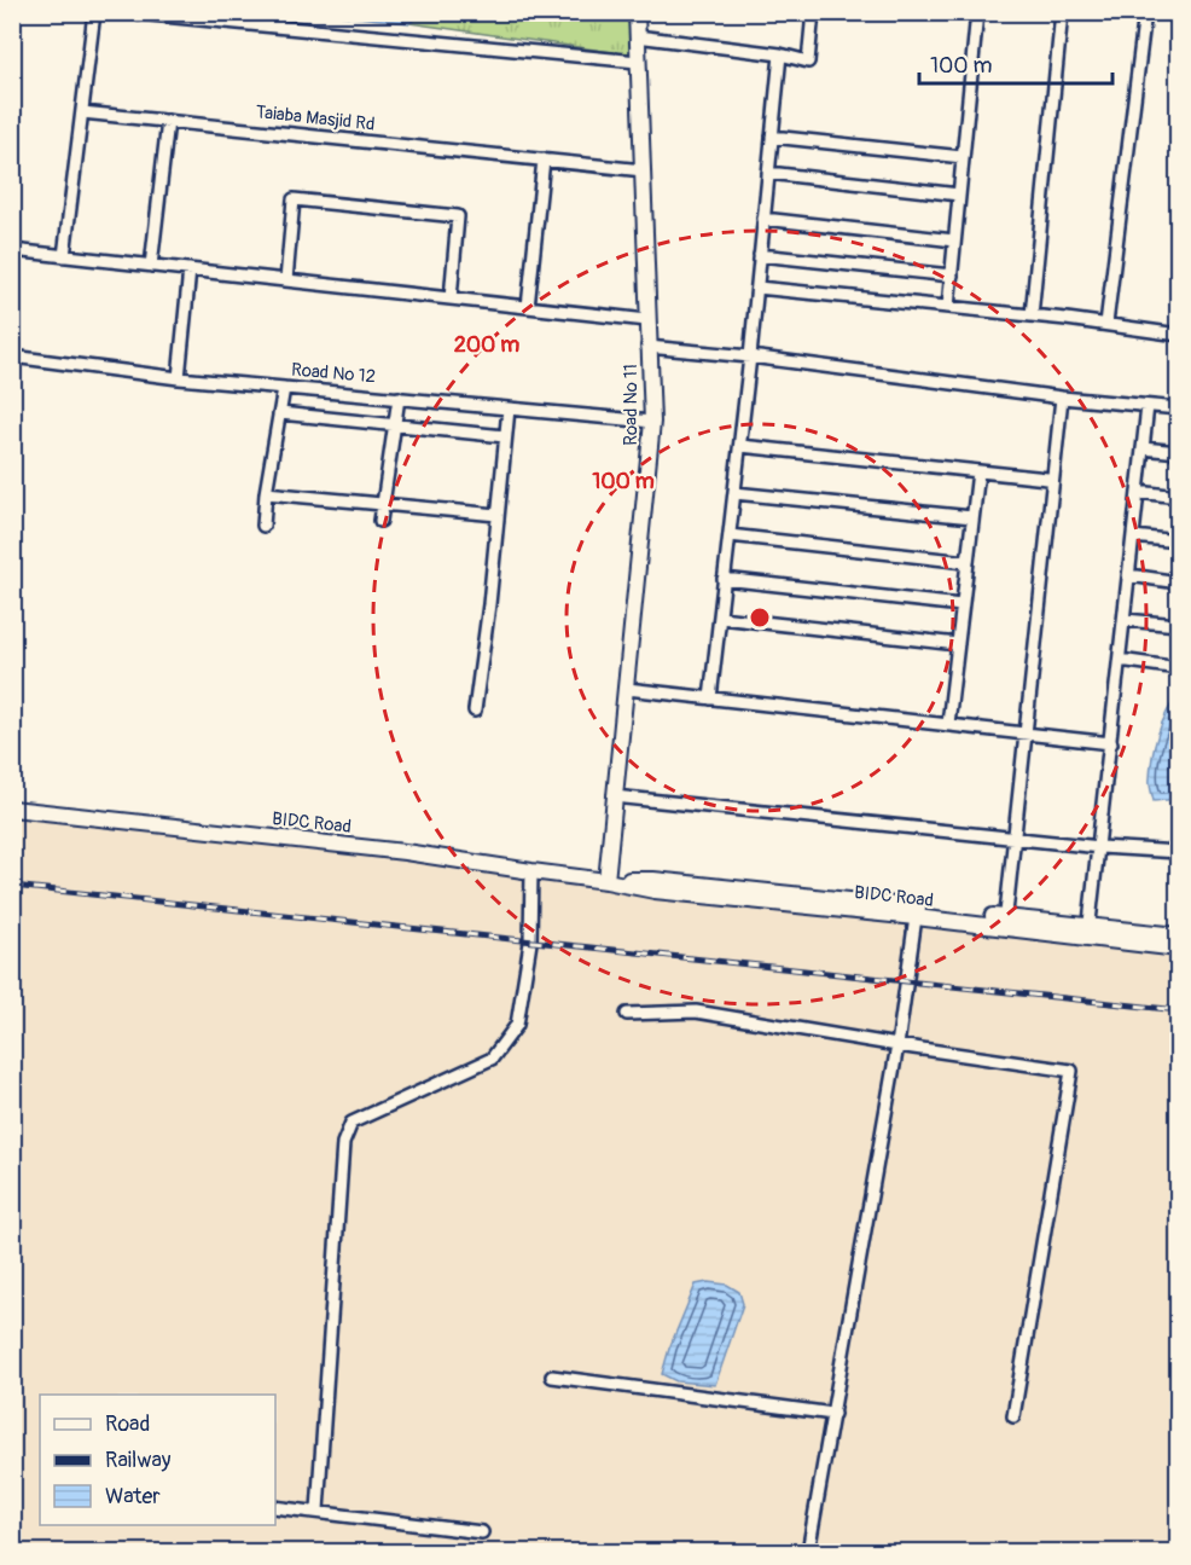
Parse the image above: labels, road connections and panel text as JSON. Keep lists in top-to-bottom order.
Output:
{
  "streets": {
    "main road": ["Road No 11", "BIDC Road"],
    "street": ["Taiaba Masjid Rd", "Road No 12"]
  },
  "crossings": [
    ["Taiaba Masjid Rd", "Road No 11"],
    ["Road No 12", "Road No 11"],
    ["Road No 11", "BIDC Road"]
  ],
  "legend": ["Road", "Railway", "Water"],
  "scale_bar": "100 m",
  "rings": ["200 m", "100 m"]
}
